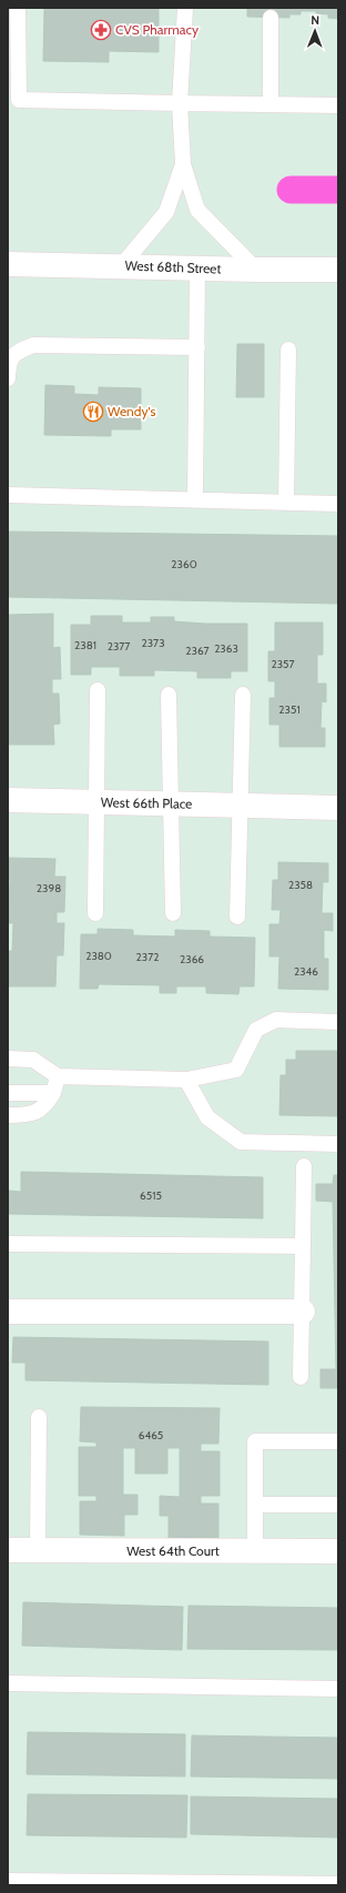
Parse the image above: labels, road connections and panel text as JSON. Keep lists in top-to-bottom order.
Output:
{
  "streets": {
    "street": ["West 68th Street", "West 66th Place", "West 64th Court"]
  },
  "places": {
    "pharmacy": ["CVS Pharmacy"],
    "restaurant": ["Wendy's"]
  },
  "house_numbers": [
    "2360",
    "2373",
    "2381",
    "2377",
    "2363",
    "2367",
    "2357",
    "2351",
    "2358",
    "2398",
    "2380",
    "2372",
    "2366",
    "2346",
    "6515",
    "6465"
  ],
  "north": "top"
}
